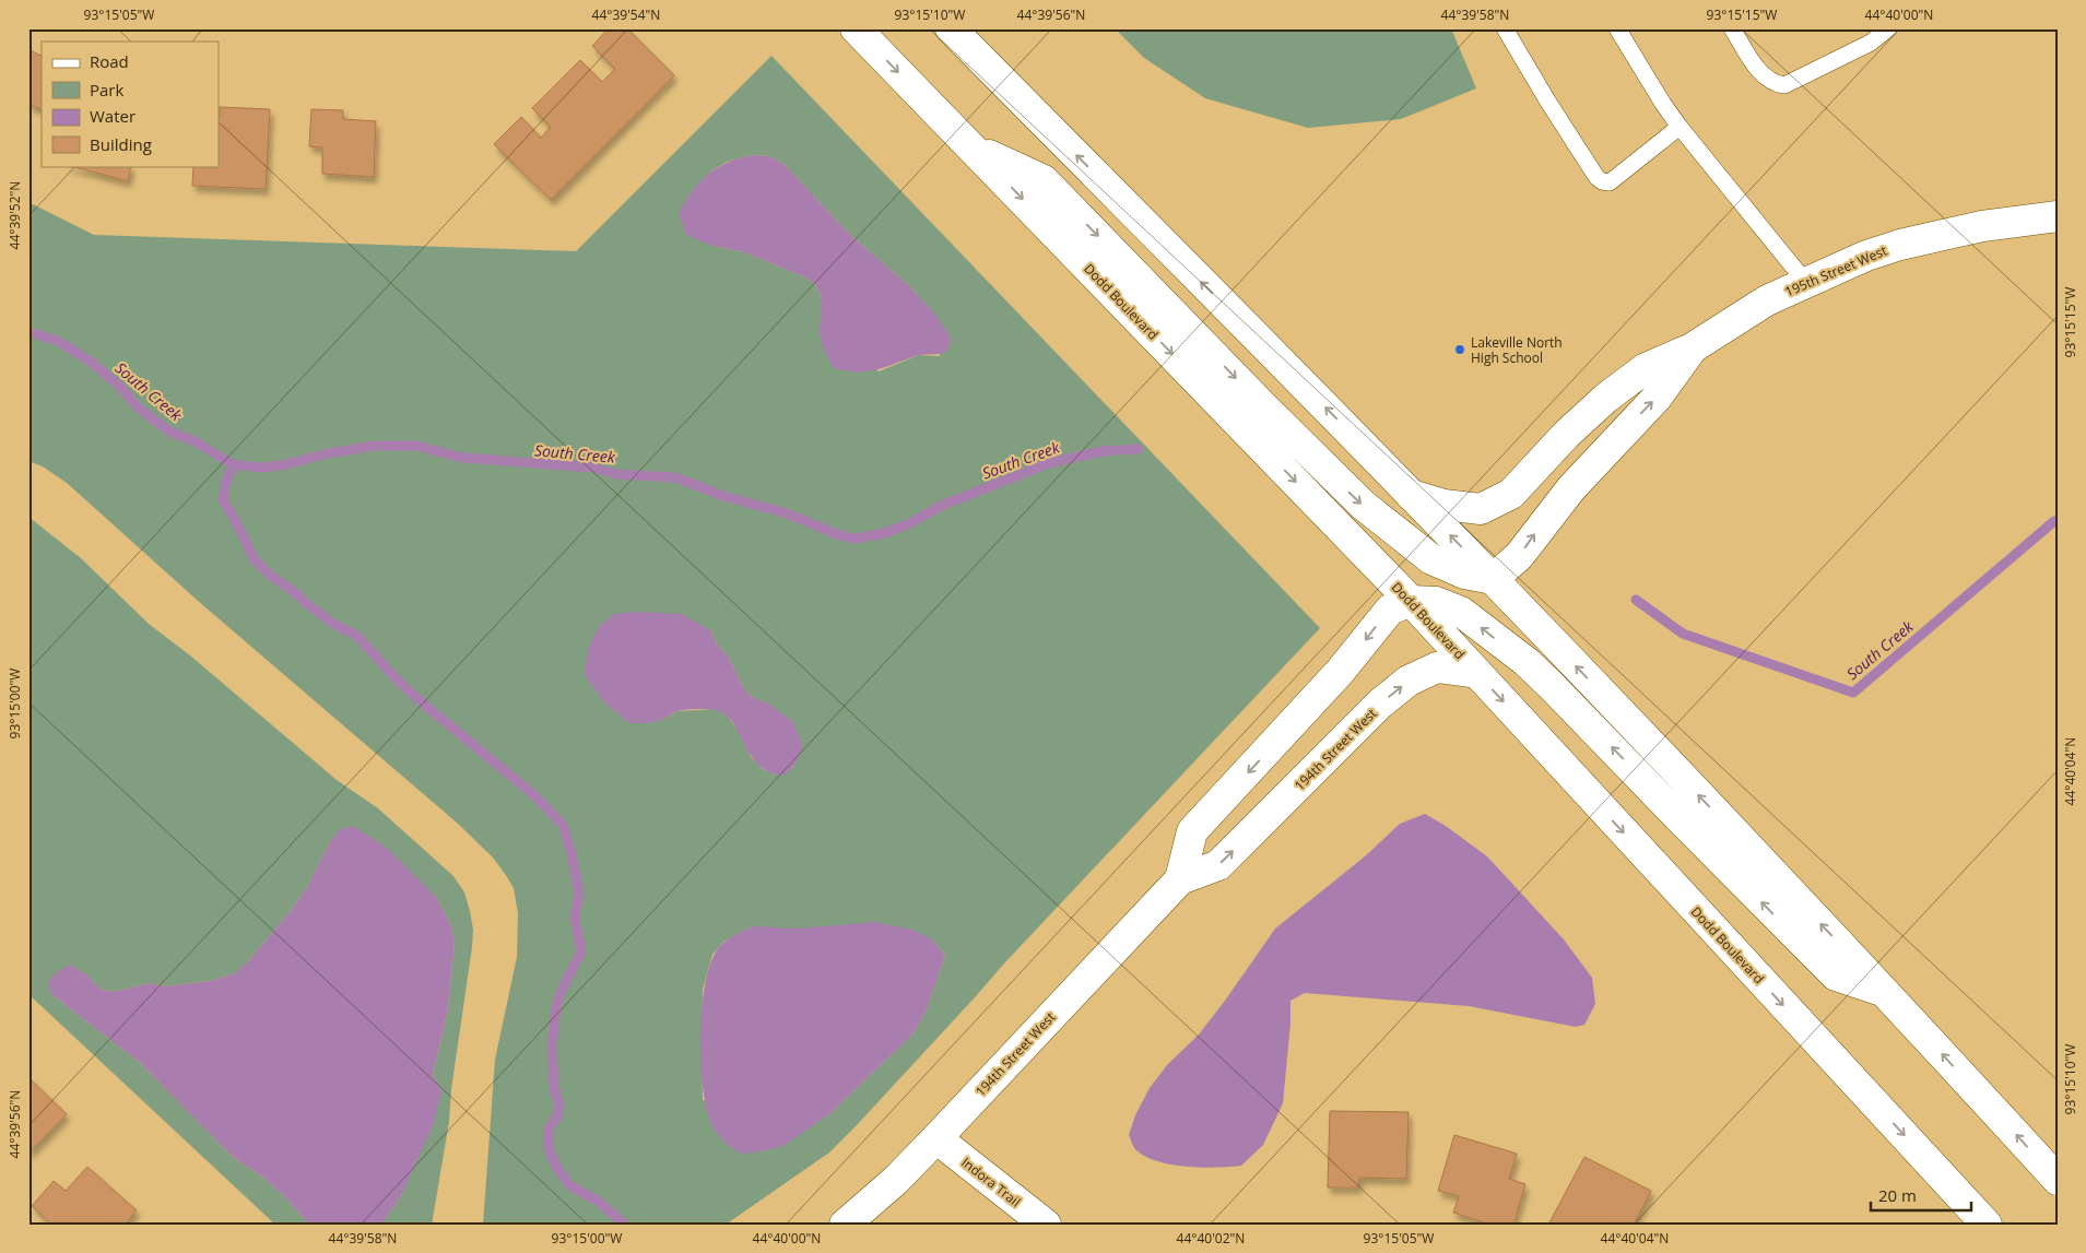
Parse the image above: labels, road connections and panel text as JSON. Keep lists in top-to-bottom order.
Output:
{
  "streets": {
    "main road": [
      "195th Street West",
      "Dodd Boulevard",
      "194th Street West",
      "Indora Trail"
    ]
  },
  "crossings": [
    ["Dodd Boulevard", "194th Street West"],
    ["194th Street West", "Indora Trail"]
  ],
  "water": ["South Creek"],
  "places": ["Lakeville North High School"],
  "legend": [
    "Road",
    "Park",
    "Water",
    "Building"
  ],
  "scale_bar": "20 m",
  "coordinates": [
    "93°15'05\"W",
    "44°39'54\"N",
    "93°15'10\"W",
    "44°39'56\"N",
    "44°39'58\"N",
    "93°15'15\"W",
    "44°40'00\"N",
    "44°39'52\"N",
    "93°15'00\"W",
    "44°40'04\"N",
    "44°40'02\"N"
  ]
}
